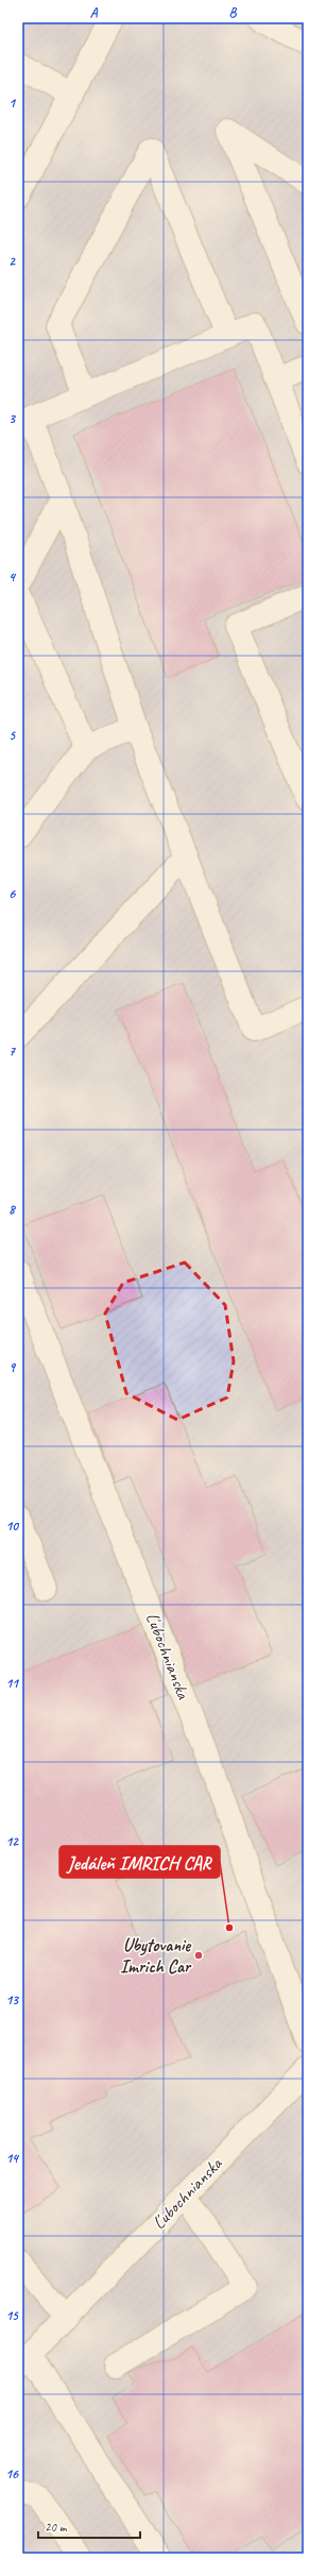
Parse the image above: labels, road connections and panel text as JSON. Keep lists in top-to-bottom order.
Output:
{
  "streets": {
    "lane": ["Ľubochnianska"]
  },
  "places": ["Jedáleň IMRICH CAR", "Ubytovanie Imrich Car"],
  "scale_bar": "20 m",
  "grid": {
    "columns": ["A", "B"],
    "rows": [
      "1",
      "2",
      "3",
      "4",
      "5",
      "6",
      "7",
      "8",
      "9",
      "10",
      "11",
      "12",
      "13",
      "14",
      "15",
      "16"
    ]
  }
}
